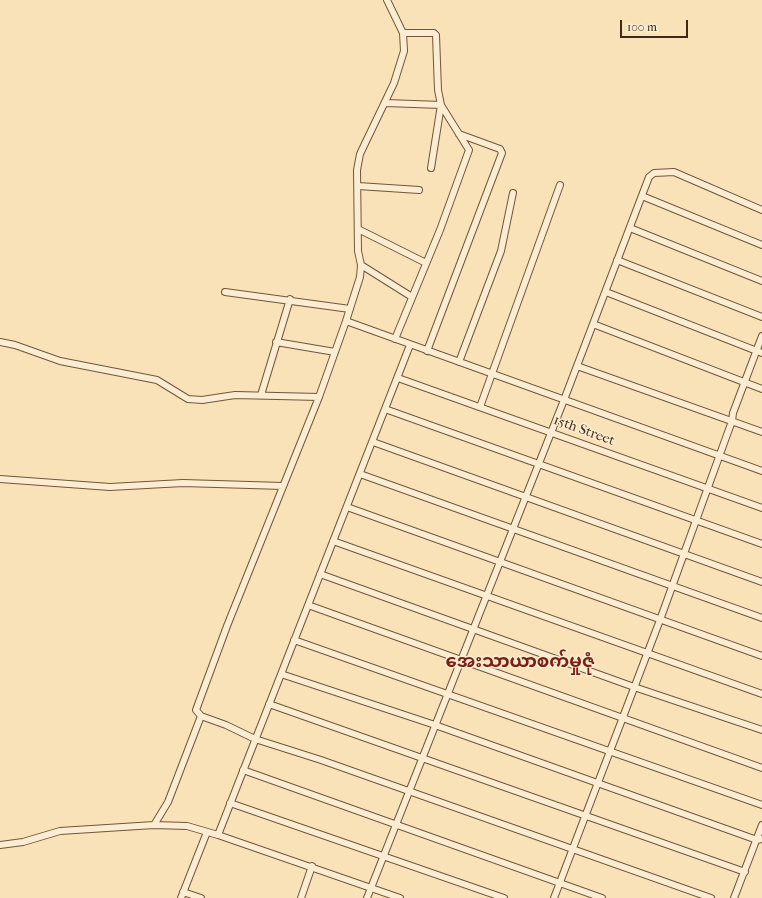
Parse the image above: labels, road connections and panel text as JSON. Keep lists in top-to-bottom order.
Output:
{
  "streets": {
    "street": ["15th Street"]
  },
  "districts": ["အေးသာယာစက်မှုဇုံ"],
  "scale_bar": "100 m"
}
